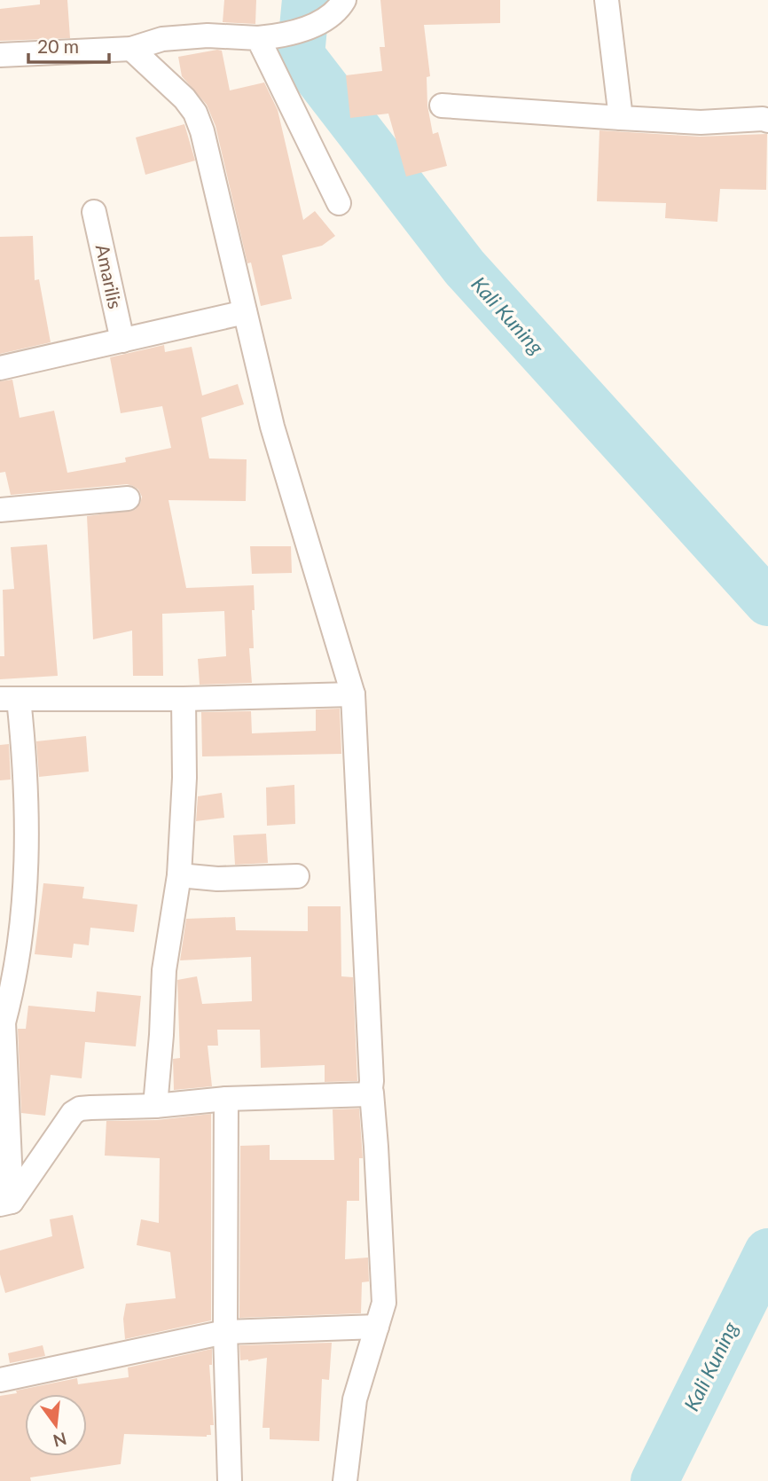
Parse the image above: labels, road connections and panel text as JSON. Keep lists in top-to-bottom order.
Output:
{
  "streets": {
    "street": ["Amarilis"]
  },
  "water": ["Kali Kuning"],
  "scale_bar": "20 m",
  "north": "bottom"
}
